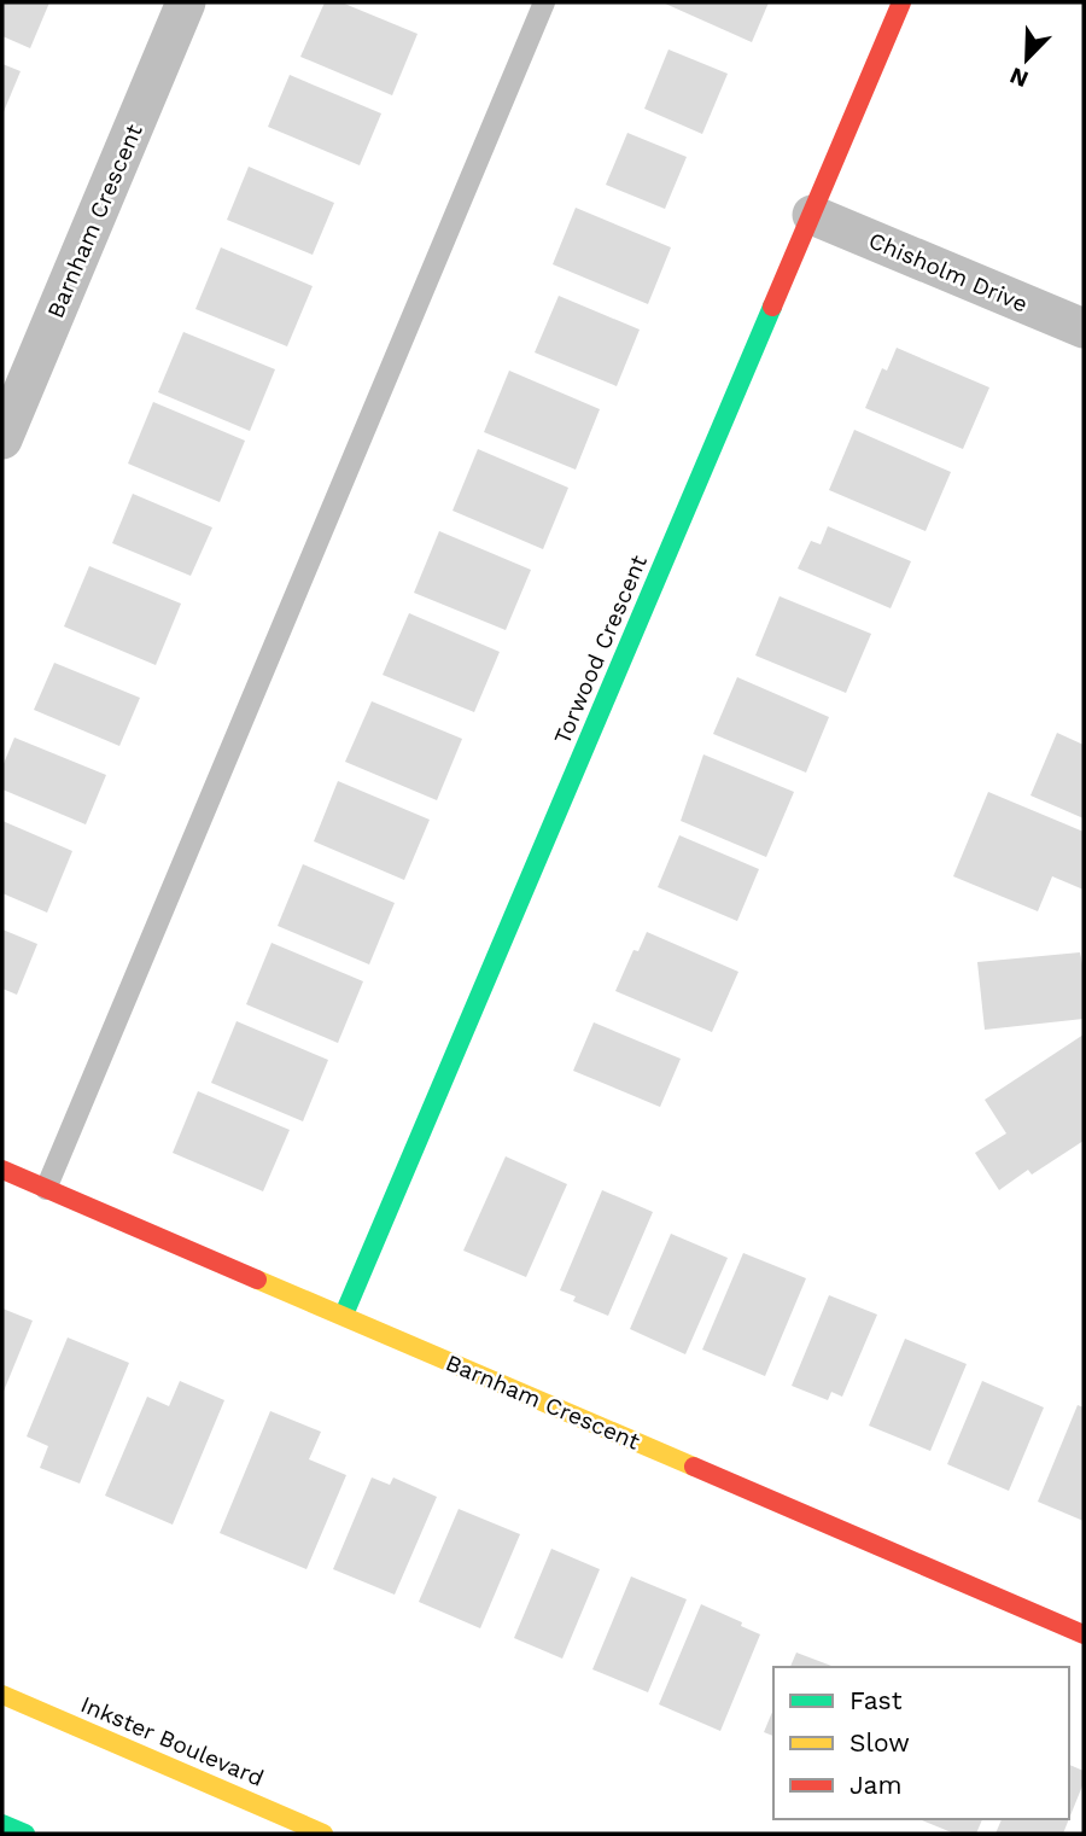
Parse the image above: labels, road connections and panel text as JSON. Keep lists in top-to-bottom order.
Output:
{
  "streets": {
    "street": [
      "Barnham Crescent",
      "Chisholm Drive",
      "Torwood Crescent",
      "Inkster Boulevard"
    ]
  },
  "crossings": [
    ["Barnham Crescent", "Torwood Crescent"],
    ["Chisholm Drive", "Torwood Crescent"]
  ],
  "legend": ["Fast", "Slow", "Jam"],
  "north": "bottom left"
}
